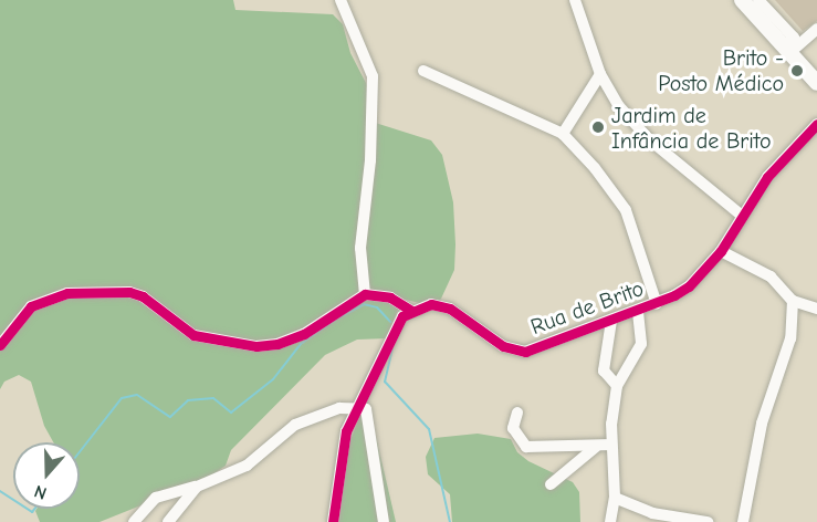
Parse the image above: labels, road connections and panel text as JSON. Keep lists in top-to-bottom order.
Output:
{
  "streets": {
    "street": ["Rua de Brito"]
  },
  "places": ["Brito - Posto Médico", "Jardim de Infância de Brito"],
  "north": "bottom"
}
